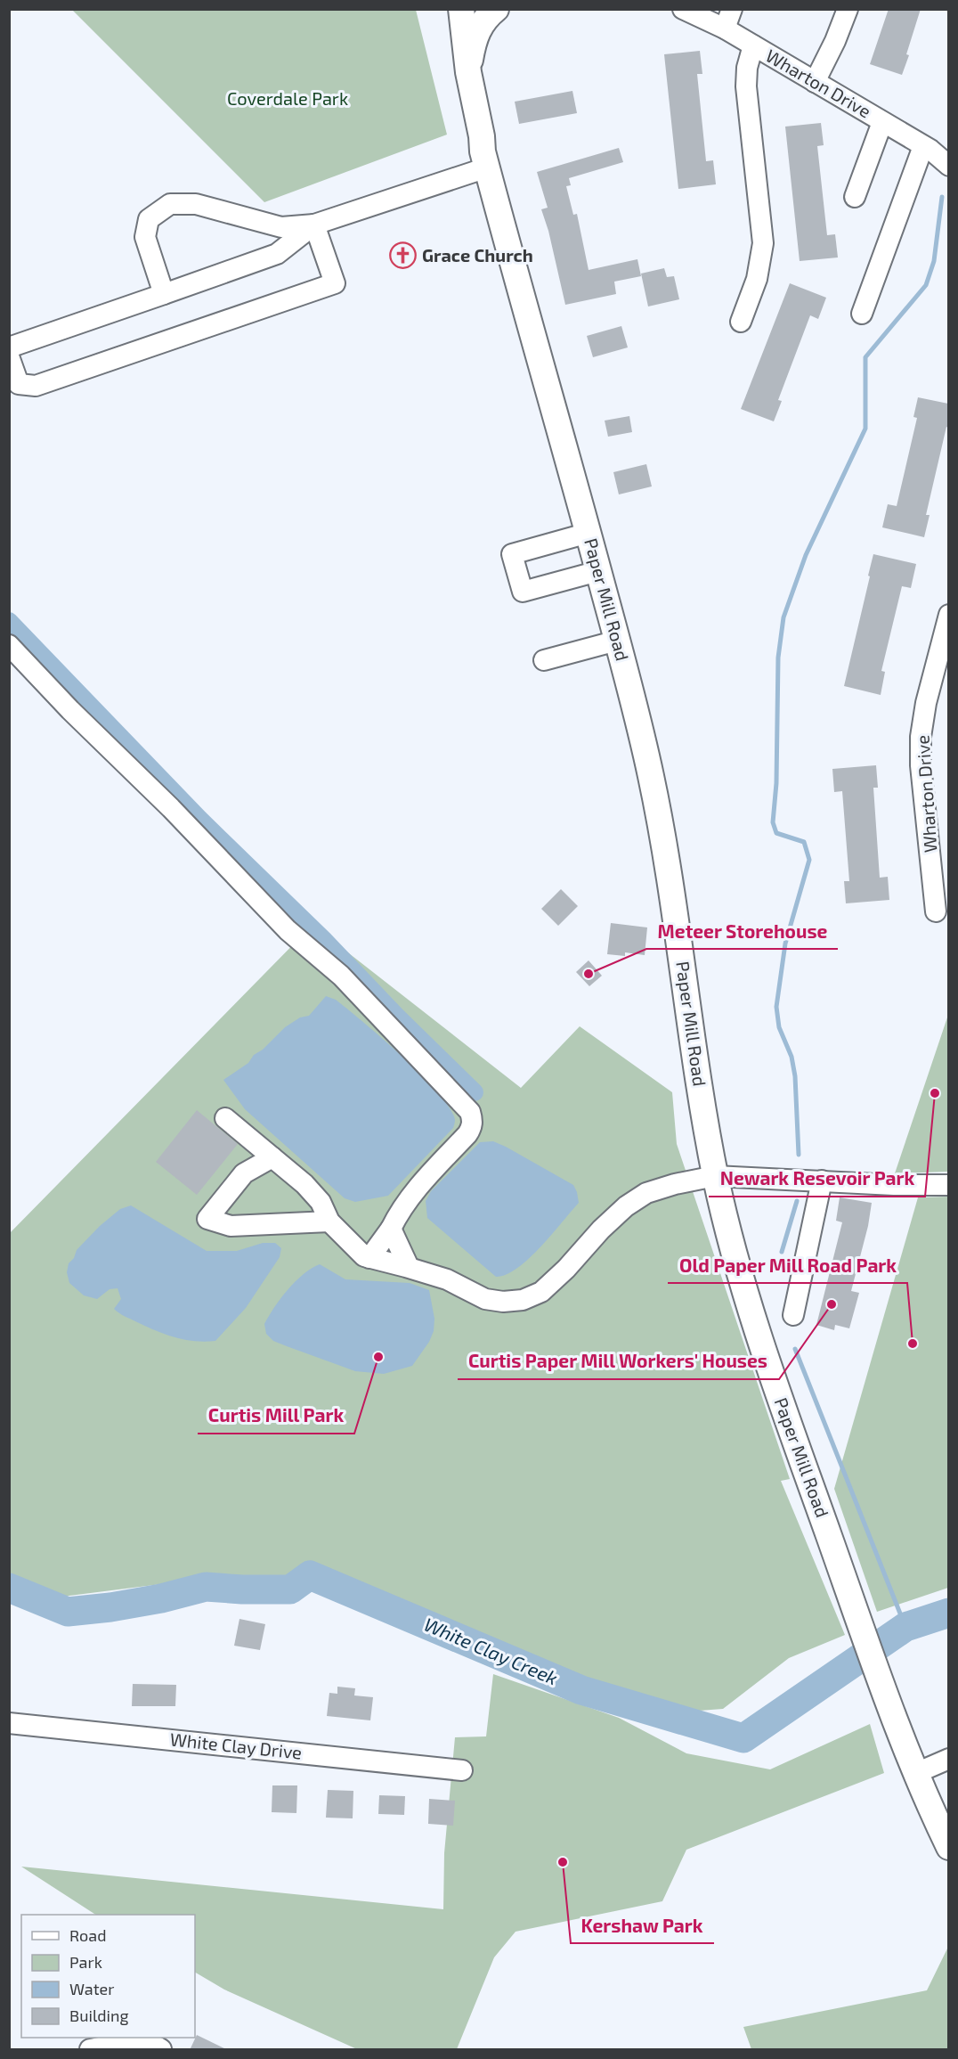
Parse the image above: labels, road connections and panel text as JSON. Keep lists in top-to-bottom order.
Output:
{
  "streets": {
    "main road": ["Paper Mill Road"],
    "street": ["Wharton Drive", "White Clay Drive"]
  },
  "water": ["White Clay Creek"],
  "parks": ["Coverdale Park"],
  "places": {
    "church": ["Grace Church"],
    "other": [
      "Meteer Storehouse",
      "Newark Resevoir Park",
      "Curtis Paper Mill Workers' Houses",
      "Old Paper Mill Road Park",
      "Curtis Mill Park",
      "Kershaw Park"
    ]
  },
  "legend": [
    "Road",
    "Park",
    "Water",
    "Building"
  ]
}
